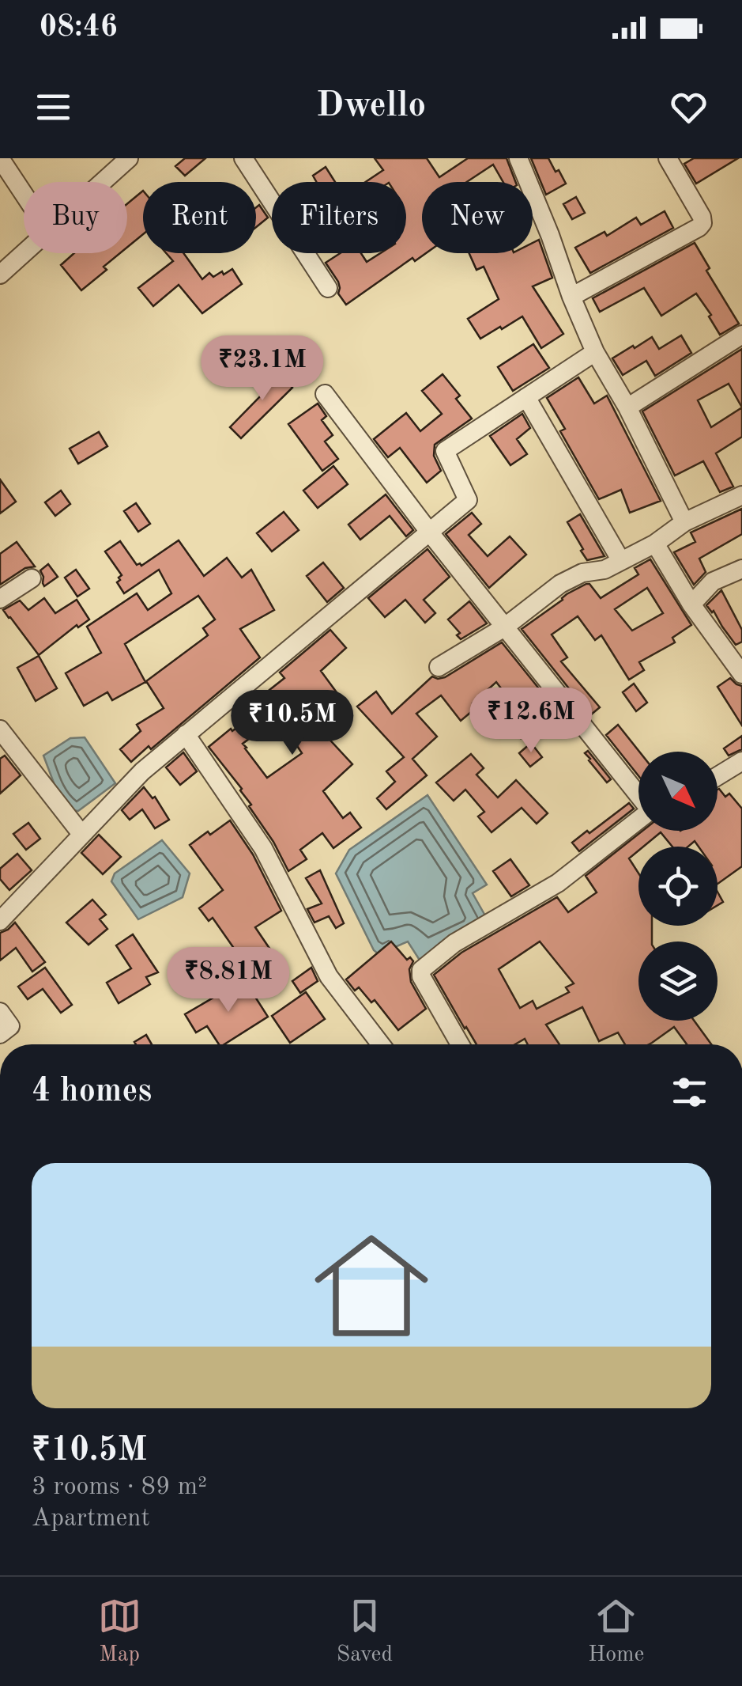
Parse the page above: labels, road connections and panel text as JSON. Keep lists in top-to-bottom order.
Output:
{
  "north": "bottom right",
  "page": {
    "status": "08:46",
    "header": "Dwello",
    "chip": [
      "Buy",
      "Rent",
      "Filters",
      "New"
    ],
    "price": [
      "₹23.1M",
      "₹12.6M",
      "₹10.5M",
      "₹8.81M"
    ],
    "heading": "4 homes",
    "list": [
      {
        "name": "₹10.5M",
        "note": "3 rooms · 89 m² · Apartment"
      }
    ],
    "tabs": ["Map", "Saved", "Home"]
  }
}
